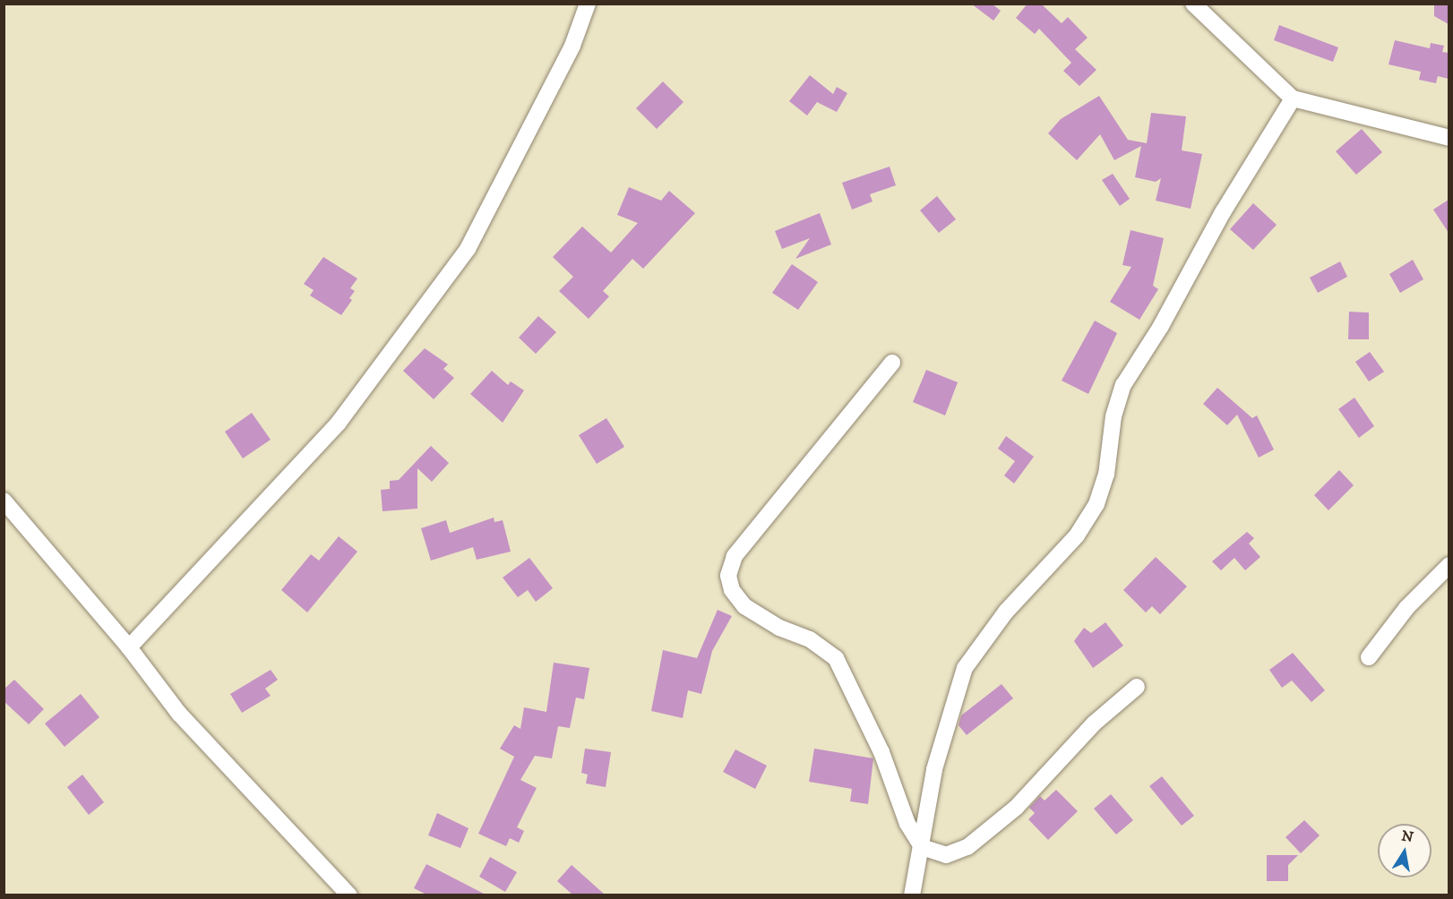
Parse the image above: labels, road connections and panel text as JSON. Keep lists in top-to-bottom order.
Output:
{
  "north": "top"
}
